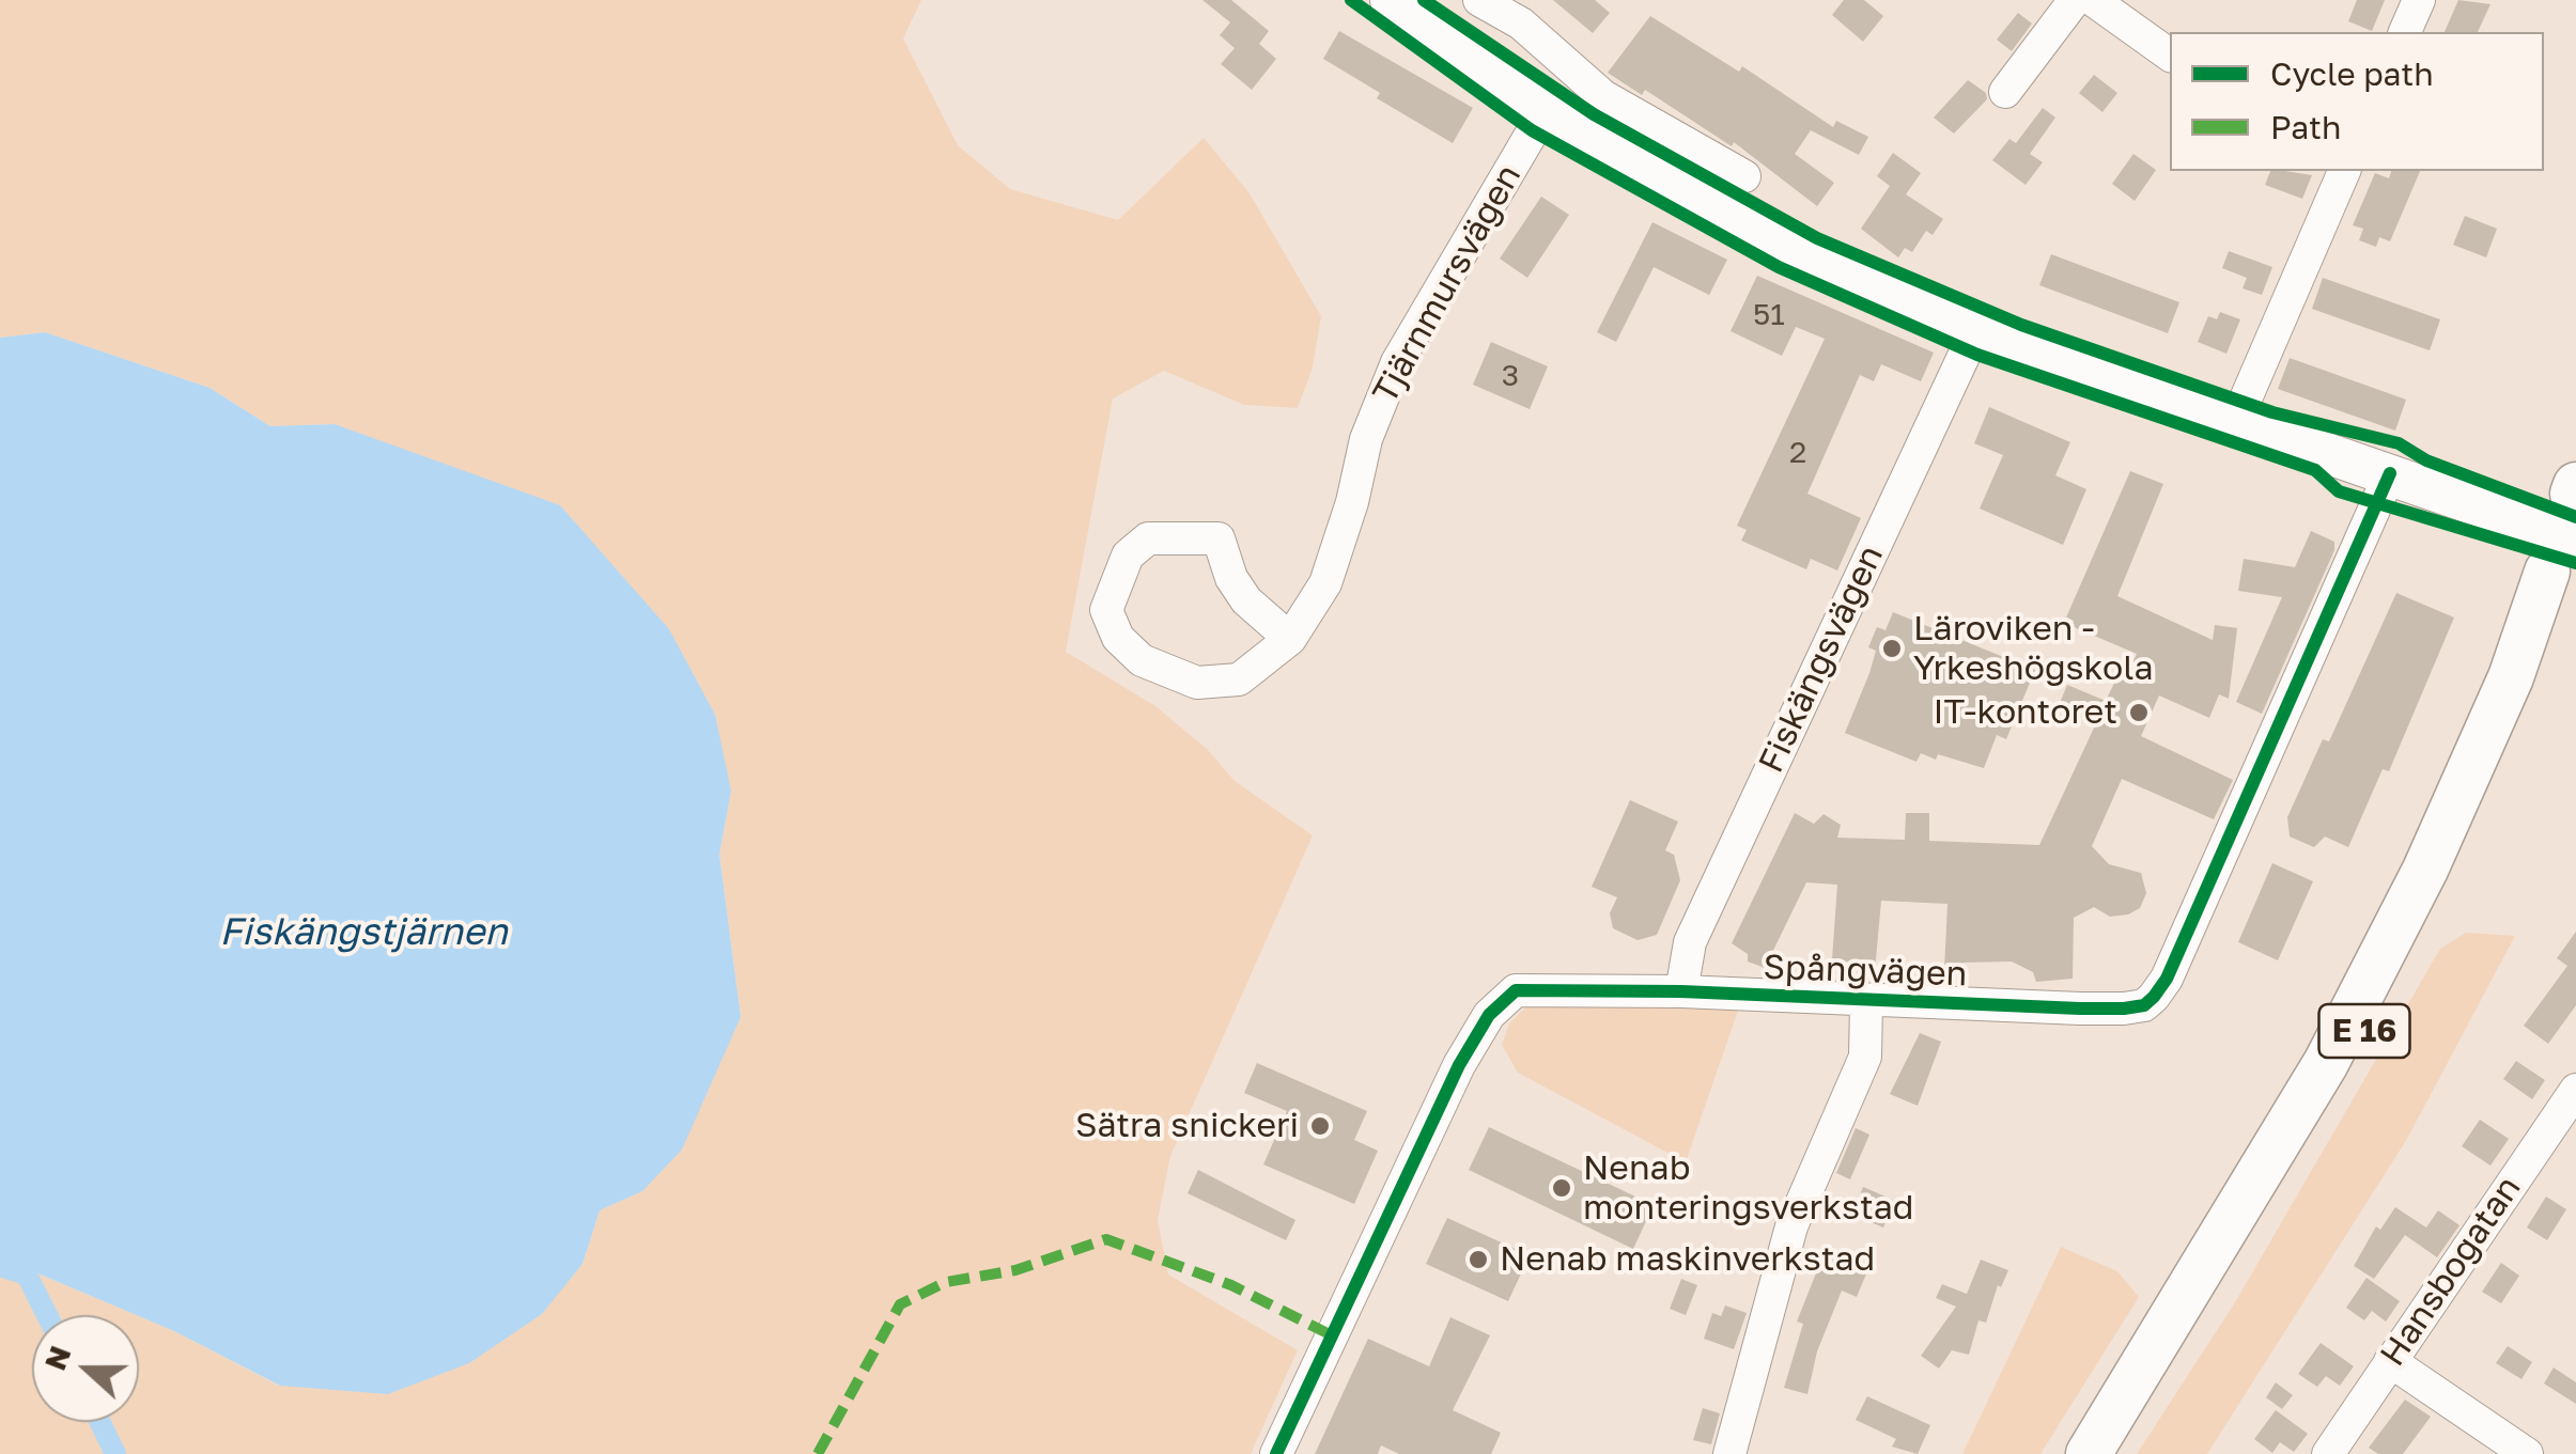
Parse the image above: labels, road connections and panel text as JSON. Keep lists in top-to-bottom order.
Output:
{
  "streets": {
    "highway": ["E 16"],
    "street": [
      "Tjärnmursvägen",
      "Fiskängsvägen",
      "Spångvägen",
      "Hansbogatan"
    ]
  },
  "crossings": [
    ["Fiskängsvägen", "Spångvägen"]
  ],
  "water": ["Fiskängstjärnen"],
  "places": [
    "Läroviken - Yrkeshögskola",
    "IT-kontoret",
    "Sätra snickeri",
    "Nenab monteringsverkstad",
    "Nenab maskinverkstad"
  ],
  "house_numbers": ["51", "3", "2"],
  "legend": ["Cycle path", "Path"],
  "north": "left"
}
